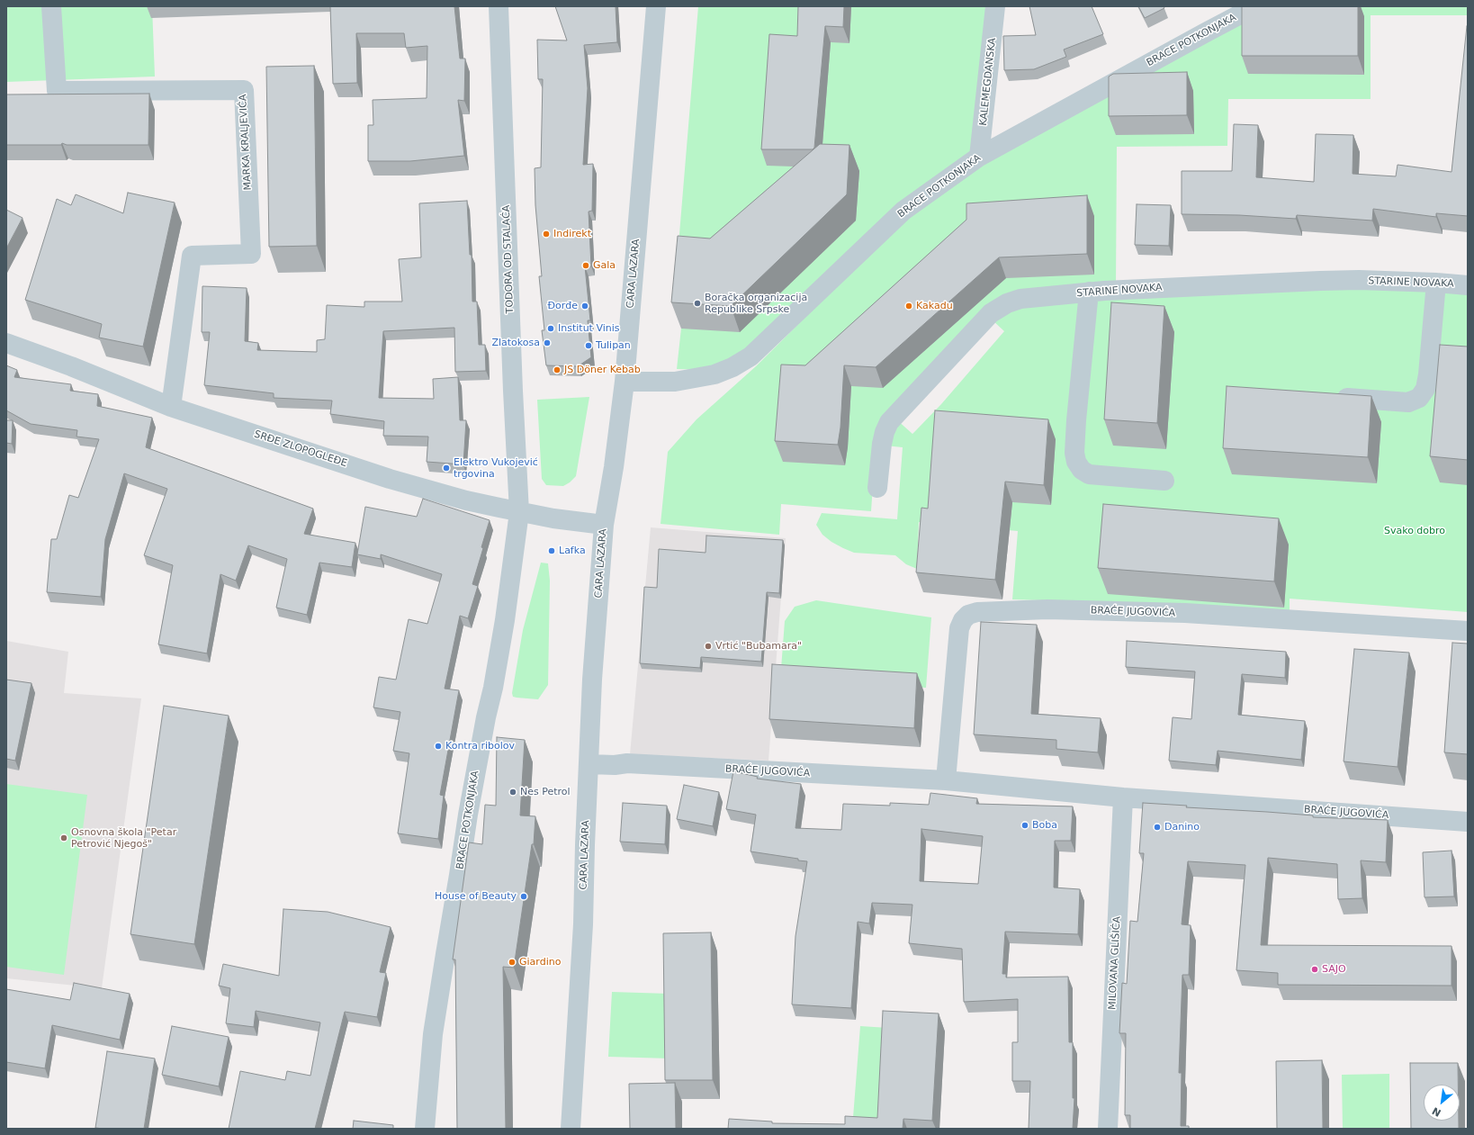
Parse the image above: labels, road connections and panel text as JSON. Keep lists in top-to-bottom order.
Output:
{
  "streets": {
    "street": [
      "BRACE POTKONJAKA",
      "KALEMEGDANSKA",
      "MARKA KRALJEVIĆA",
      "TODORA OD STALAĆA",
      "CARA LAZARA",
      "STARINE NOVAKA",
      "SRĐE ZLOPOGLEĐE",
      "BRAĆE JUGOVIĆA",
      "MILOVANA GLIŠIĆA"
    ]
  },
  "crossings": [
    ["BRACE POTKONJAKA", "KALEMEGDANSKA"],
    ["BRACE POTKONJAKA", "TODORA OD STALAĆA"],
    ["BRACE POTKONJAKA", "CARA LAZARA"],
    ["BRACE POTKONJAKA", "SRĐE ZLOPOGLEĐE"],
    ["MARKA KRALJEVIĆA", "SRĐE ZLOPOGLEĐE"],
    ["TODORA OD STALAĆA", "SRĐE ZLOPOGLEĐE"],
    ["CARA LAZARA", "SRĐE ZLOPOGLEĐE"],
    ["CARA LAZARA", "BRAĆE JUGOVIĆA"],
    ["BRAĆE JUGOVIĆA", "MILOVANA GLIŠIĆA"]
  ],
  "parks": ["Svako dobro"],
  "places": [
    "Indirekt",
    "Gala",
    "Boračka organizacija Republike Srpske",
    "Đorđe",
    "Kakadu",
    "Institut Vinis",
    "Zlatokosa",
    "Tulipan",
    "JS Döner Kebab",
    "Elektro Vukojević trgovina",
    "Lafka",
    "Vrtić \"Bubamara\"",
    "Kontra ribolov",
    "Nes Petrol",
    "Boba",
    "Danino",
    "Osnovna škola \"Petar Petrović Njegoš\"",
    "House of Beauty",
    "Giardino",
    "SAJO"
  ],
  "north": "bottom left"
}
